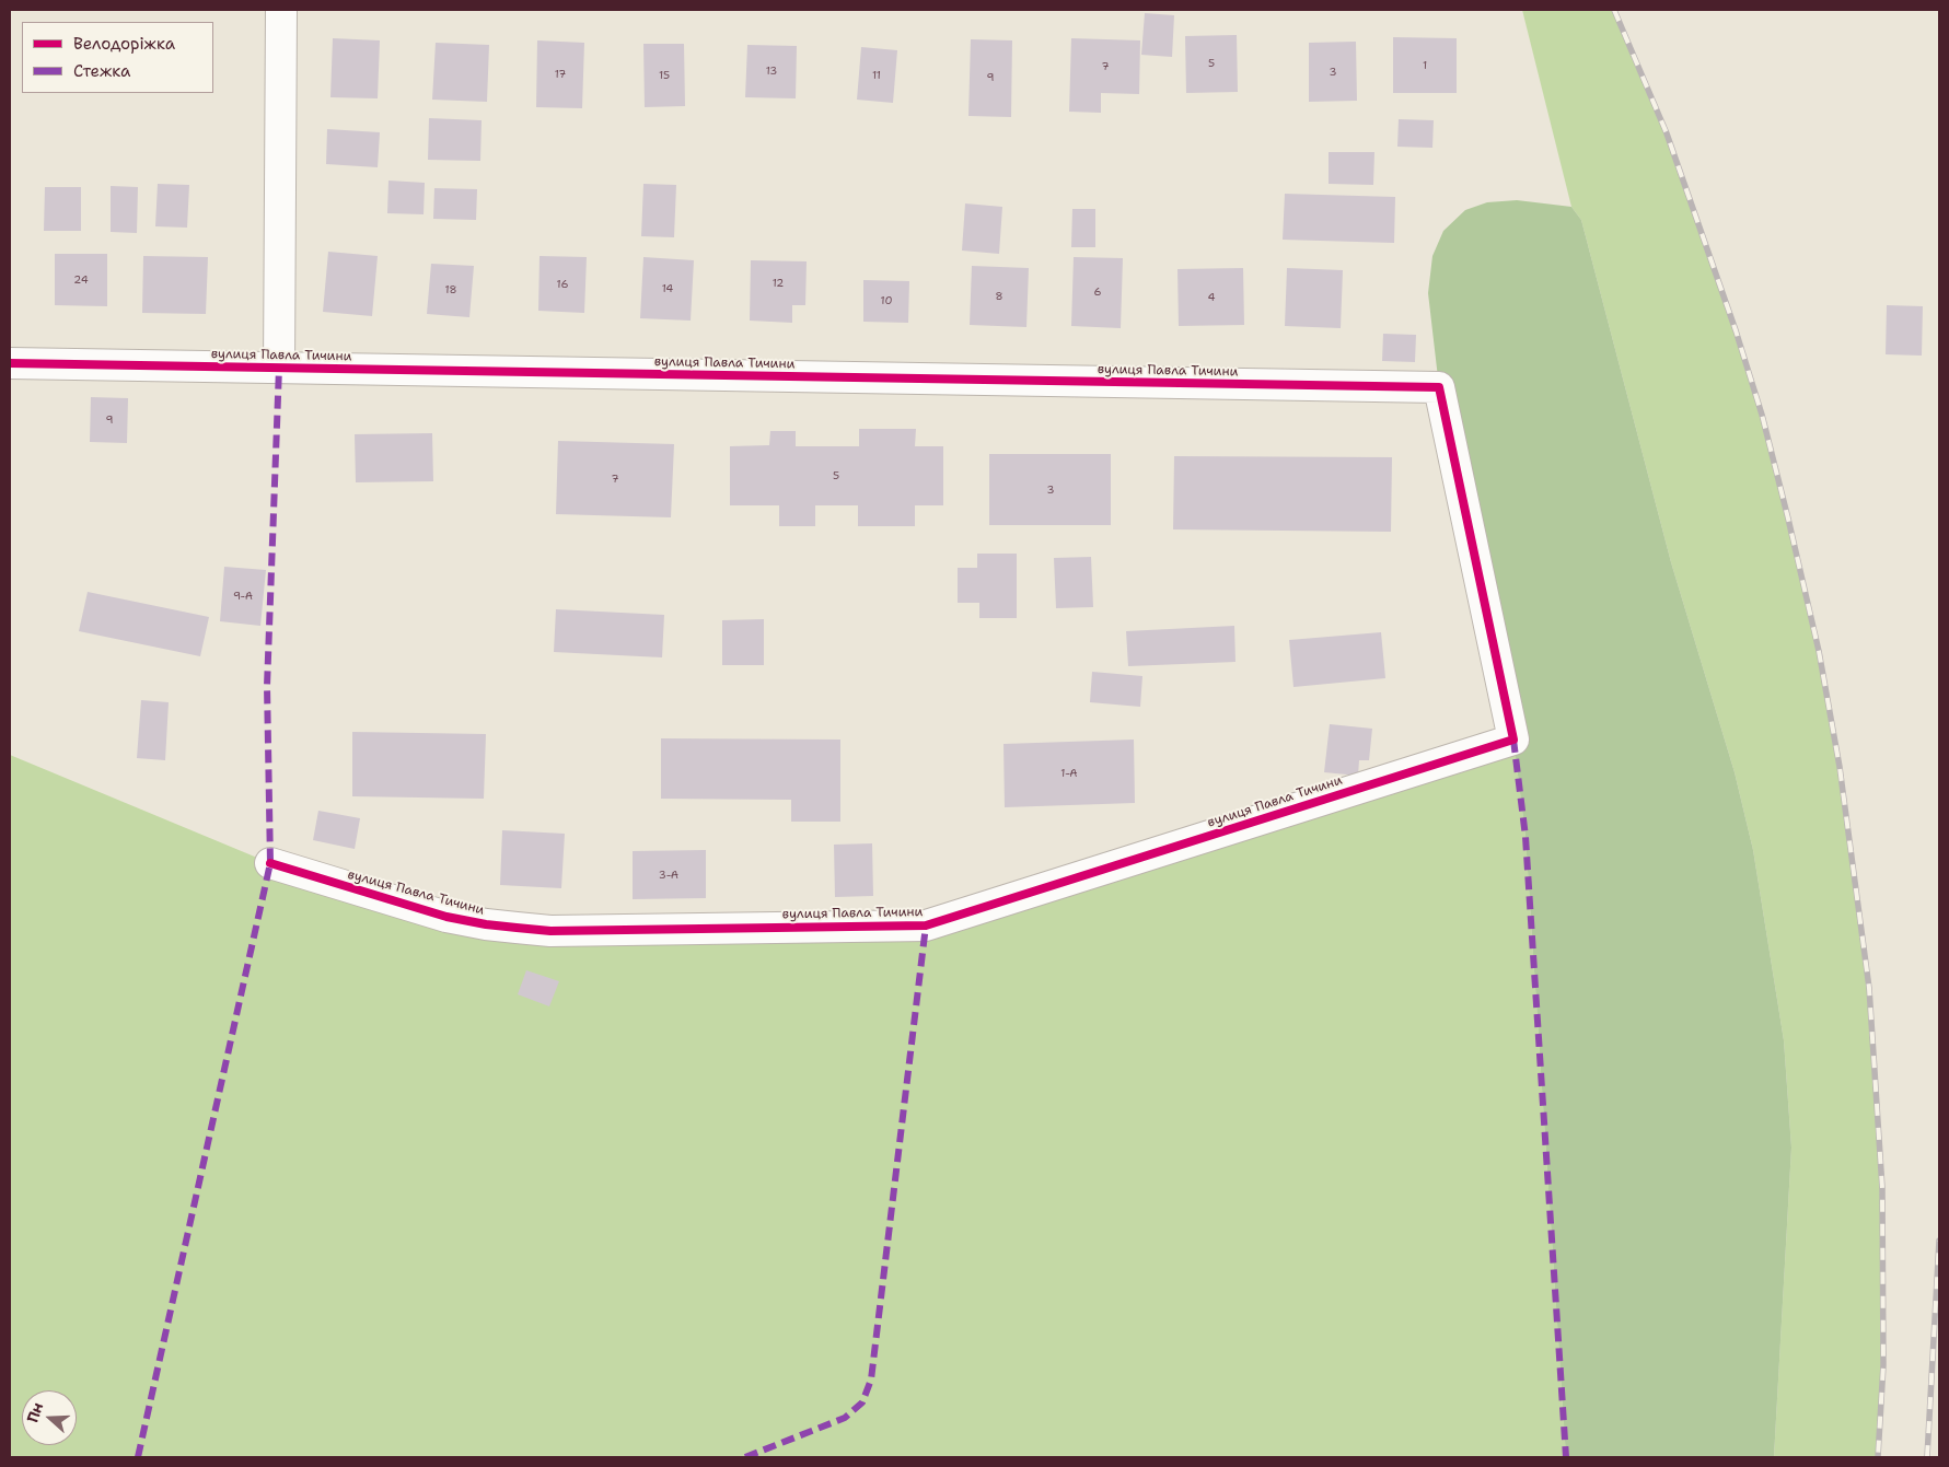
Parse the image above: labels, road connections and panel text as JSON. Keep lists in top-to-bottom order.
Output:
{
  "streets": {
    "street": ["вулиця Павла Тичини"]
  },
  "house_numbers": [
    "5",
    "1",
    "7",
    "13",
    "3",
    "17",
    "15",
    "11",
    "9",
    "24",
    "12",
    "16",
    "14",
    "18",
    "6",
    "8",
    "4",
    "10",
    "9",
    "5",
    "7",
    "3",
    "9-А",
    "1-А",
    "3-А"
  ],
  "legend": ["Велодоріжка", "Стежка"],
  "north": "left"
}
